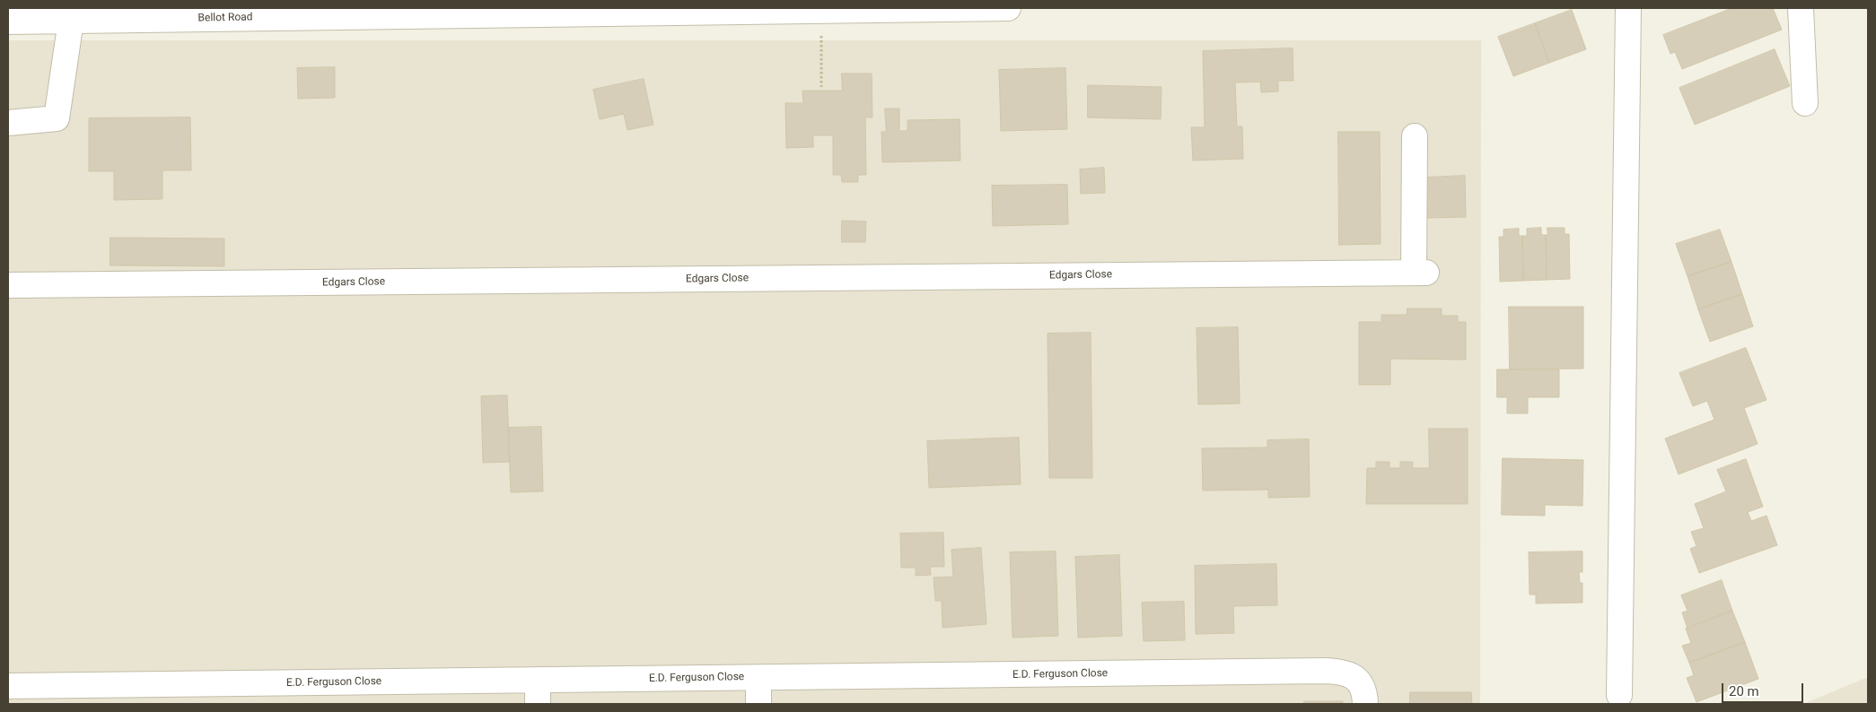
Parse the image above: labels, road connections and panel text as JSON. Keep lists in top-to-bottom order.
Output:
{
  "streets": {
    "street": ["Bellot Road", "Edgars Close", "E.D. Ferguson Close"]
  },
  "scale_bar": "20 m"
}
